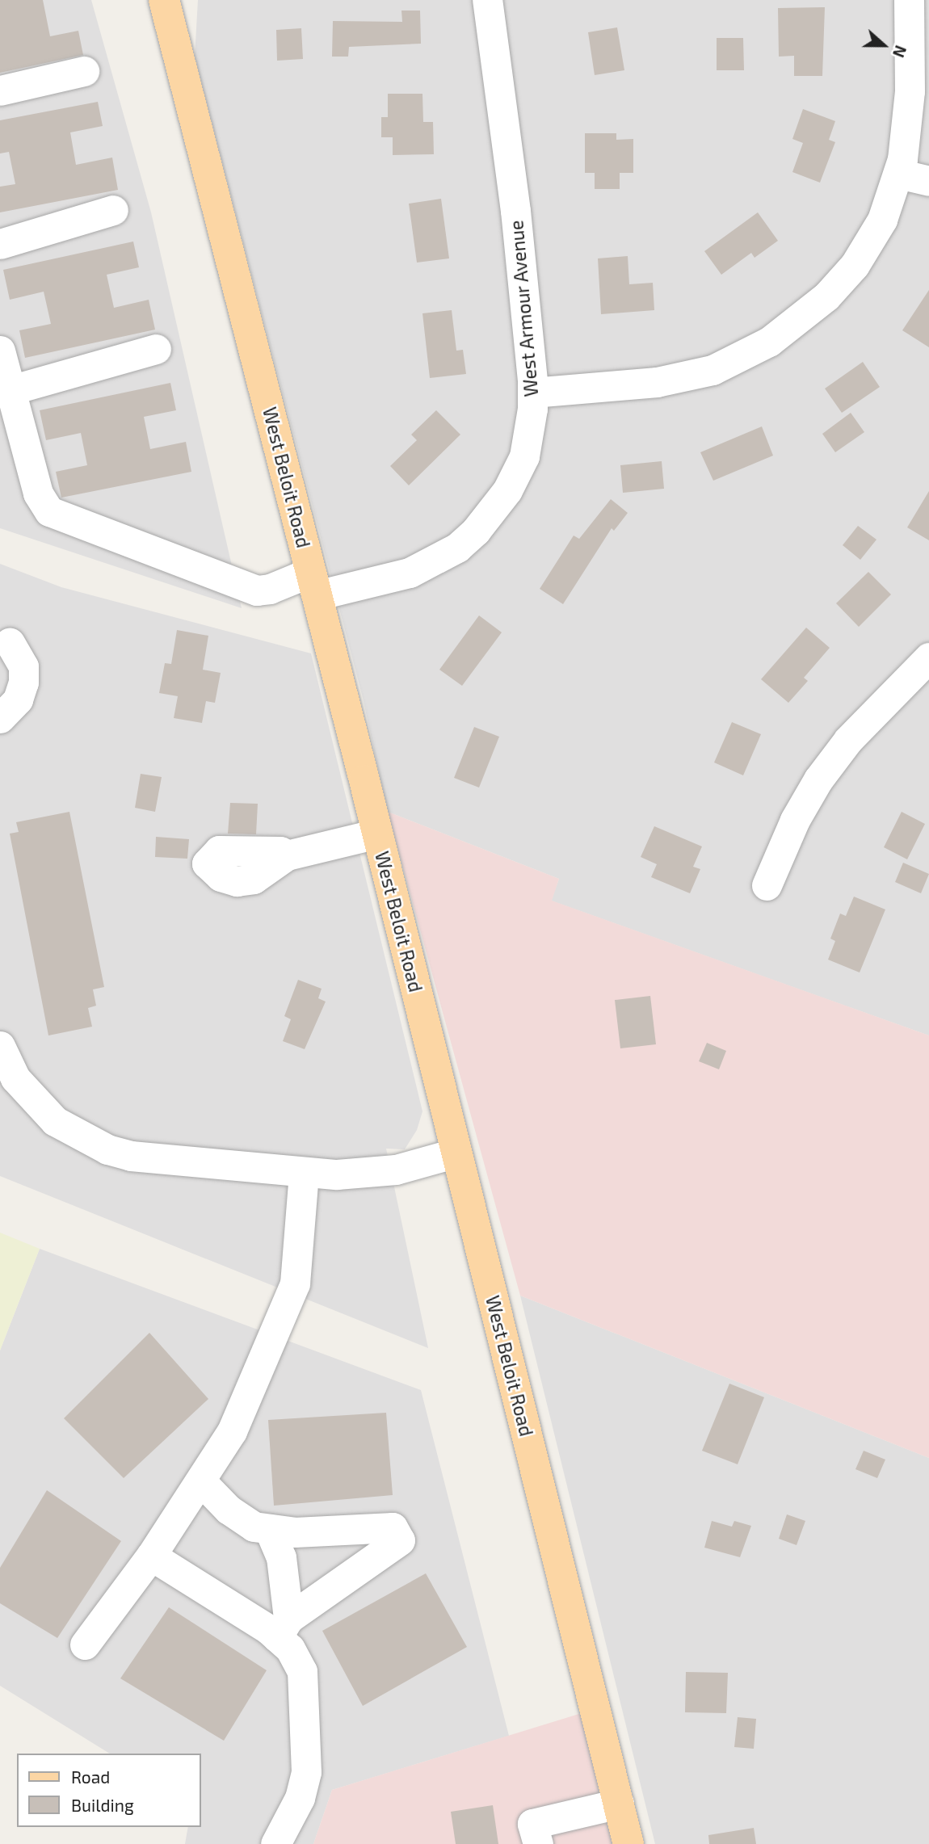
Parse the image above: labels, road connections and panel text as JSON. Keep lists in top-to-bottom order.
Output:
{
  "streets": {
    "main road": ["West Beloit Road"],
    "street": ["West Armour Avenue"]
  },
  "crossings": [
    ["West Armour Avenue", "West Beloit Road"]
  ],
  "legend": ["Road", "Building"],
  "north": "right"
}
